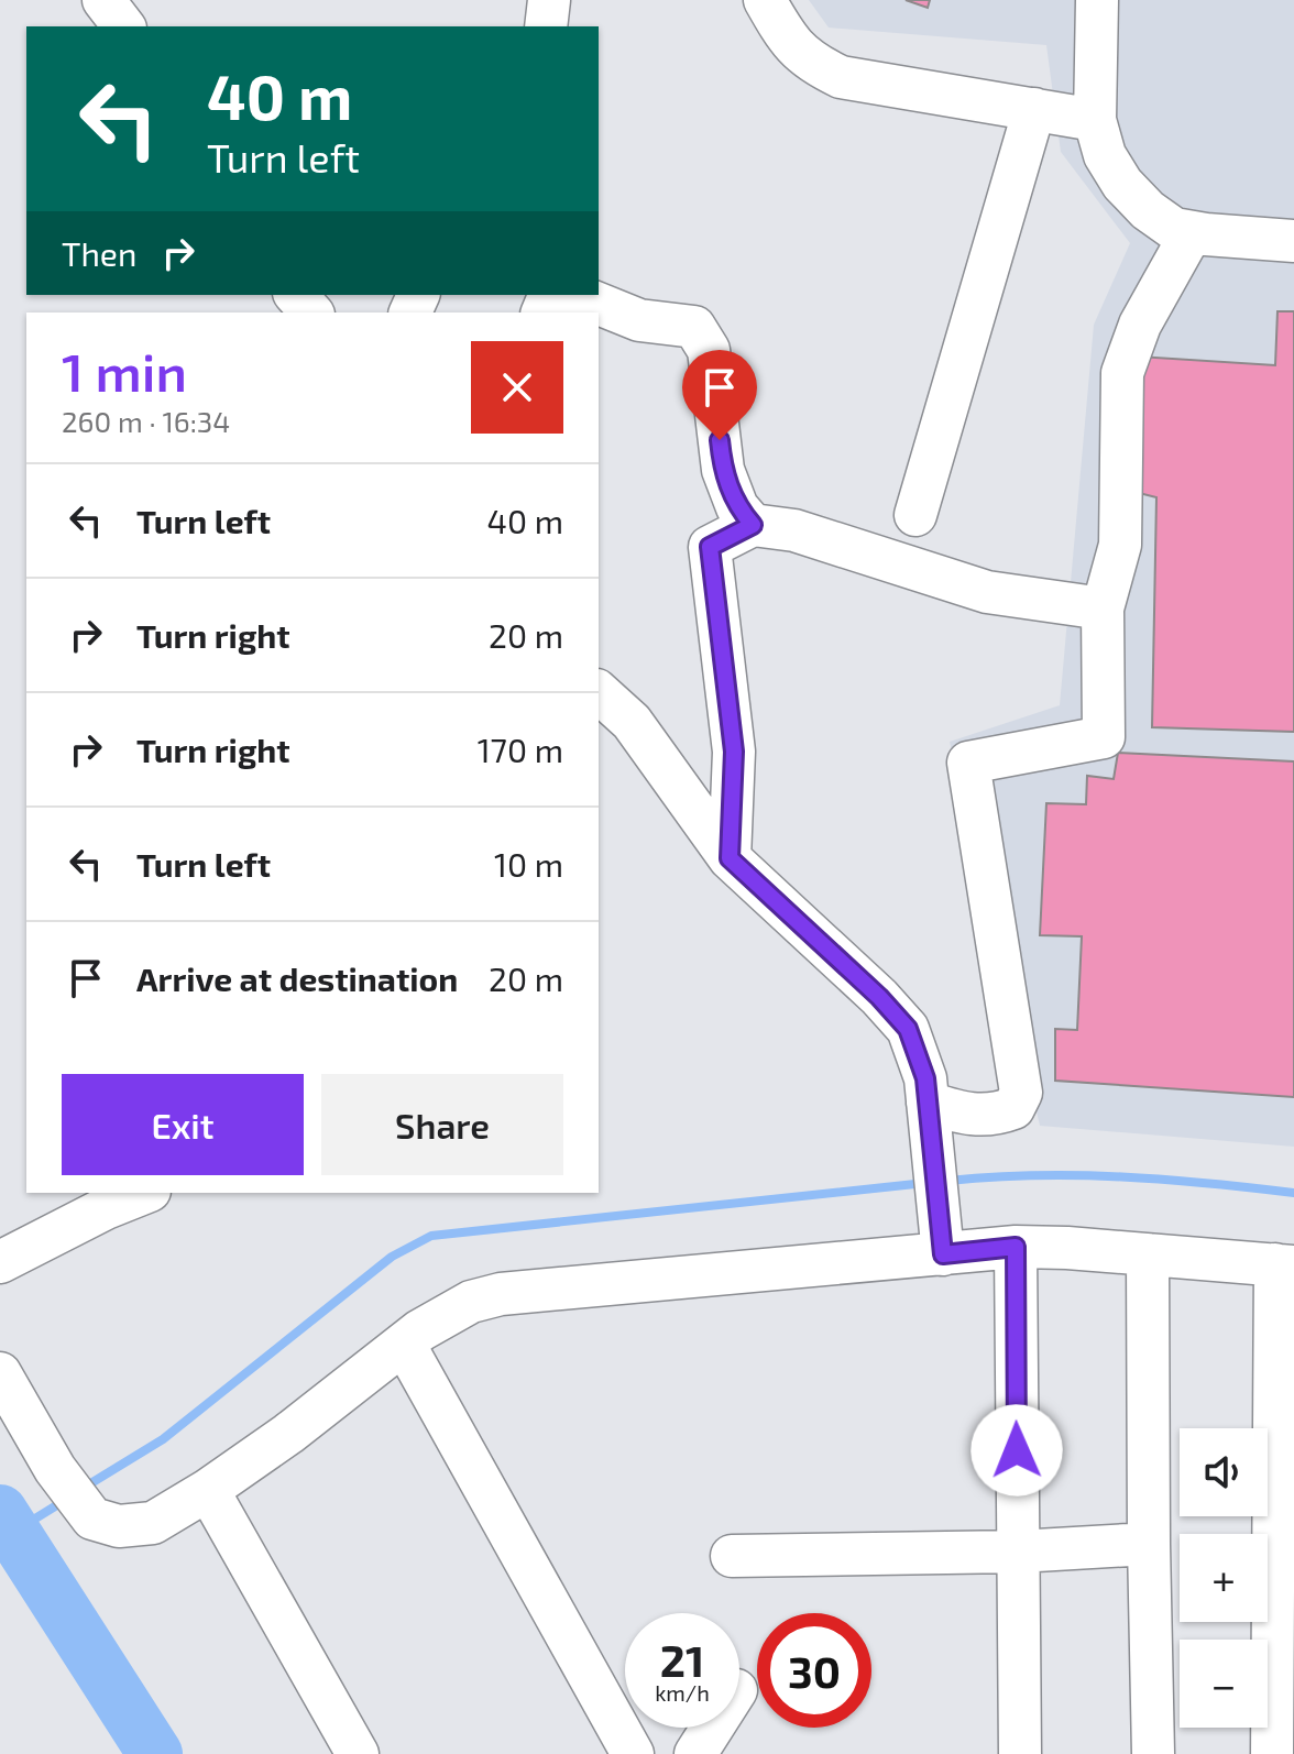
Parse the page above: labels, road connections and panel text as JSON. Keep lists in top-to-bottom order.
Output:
{
  "page": {
    "turn": ["40 m", "Turn left"],
    "then": "Then",
    "heading": ["1 min", "260 m · 16:34"],
    "list": [
      {
        "name": "Turn left",
        "value": "40 m"
      },
      {
        "name": "Turn right",
        "value": "20 m"
      },
      {
        "name": "Turn right",
        "value": "170 m"
      },
      {
        "name": "Turn left",
        "value": "10 m"
      },
      {
        "name": "Arrive at destination",
        "value": "20 m"
      }
    ],
    "buttons": ["Exit", "Share"],
    "map_buttons": ["+", "−"],
    "speed": "21 km/h",
    "limit": "30"
  }
}
